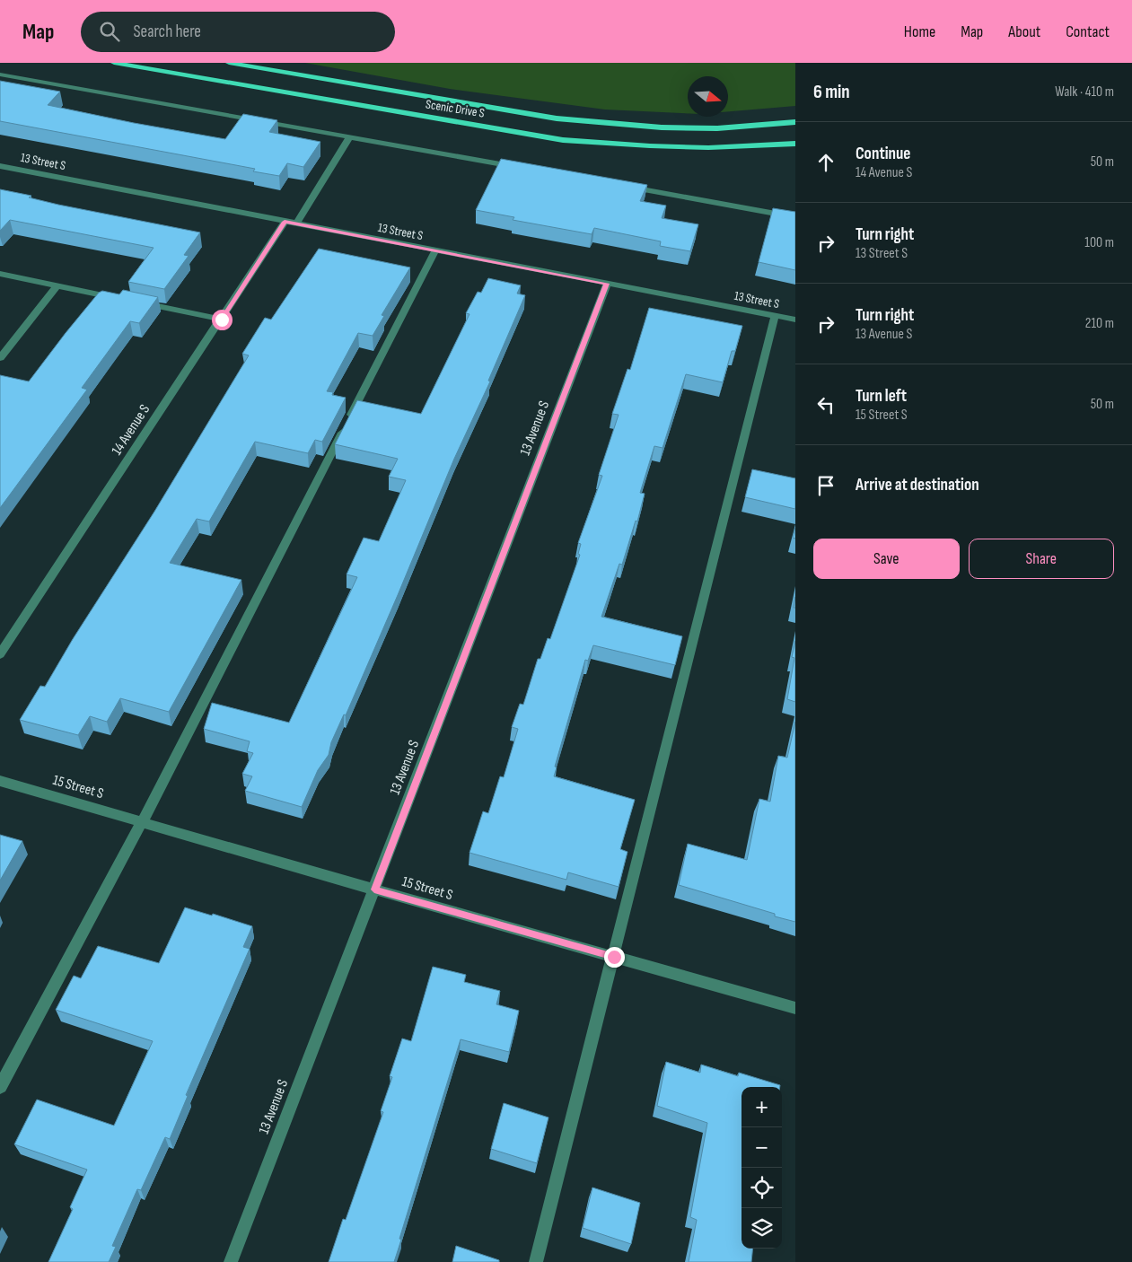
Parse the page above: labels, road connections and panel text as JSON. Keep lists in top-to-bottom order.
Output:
{
  "streets": {
    "main road": ["Scenic Drive S"],
    "street": [
      "13 Street S",
      "13 Avenue S",
      "14 Avenue S",
      "15 Street S"
    ]
  },
  "crossings": [
    ["13 Street S", "13 Avenue S"],
    ["13 Street S", "14 Avenue S"],
    ["13 Avenue S", "15 Street S"]
  ],
  "north": "right",
  "page": {
    "header": "Map",
    "search": "Search here",
    "nav": [
      "Home",
      "Map",
      "About",
      "Contact"
    ],
    "heading": ["6 min", "Walk · 410 m"],
    "list": [
      ["Continue", "14 Avenue S", "50 m"],
      ["Turn right", "13 Street S", "100 m"],
      ["Turn right", "13 Avenue S", "210 m"],
      ["Turn left", "15 Street S", "50 m"],
      "Arrive at destination"
    ],
    "buttons": ["Save", "Share"],
    "map_buttons": ["+", "−"]
  }
}
